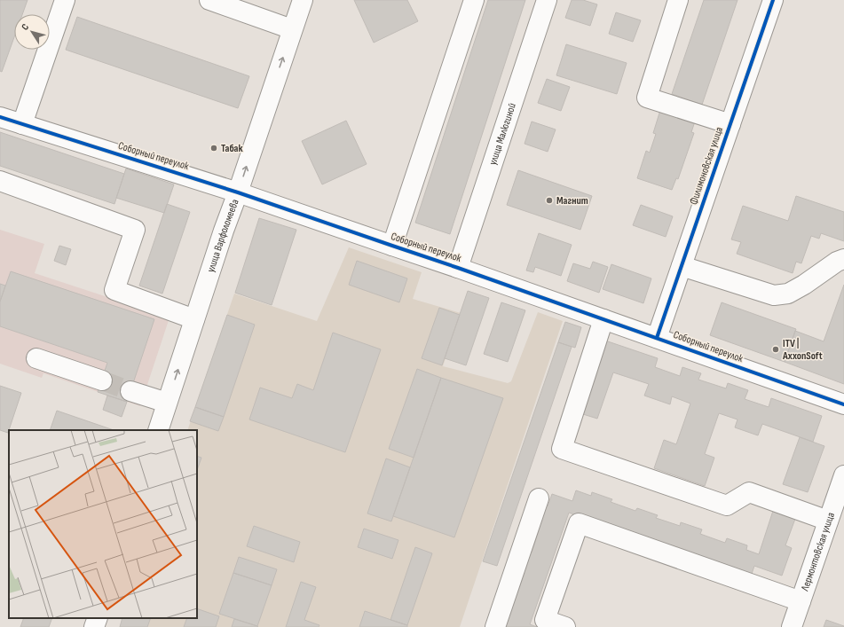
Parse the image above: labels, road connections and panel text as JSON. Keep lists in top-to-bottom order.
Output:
{
  "streets": {
    "street": [
      "улица Малюгиной",
      "Соборный переулок",
      "Филимоновская улица",
      "улица Варфоломеева",
      "Лермонтовская улица"
    ]
  },
  "crossings": [
    ["улица Малюгиной", "Соборный переулок"],
    ["Соборный переулок", "Филимоновская улица"],
    ["Соборный переулок", "улица Варфоломеева"]
  ],
  "places": ["Табак", "Магнит", "ITV | AxxonSoft"],
  "north": "top left"
}
